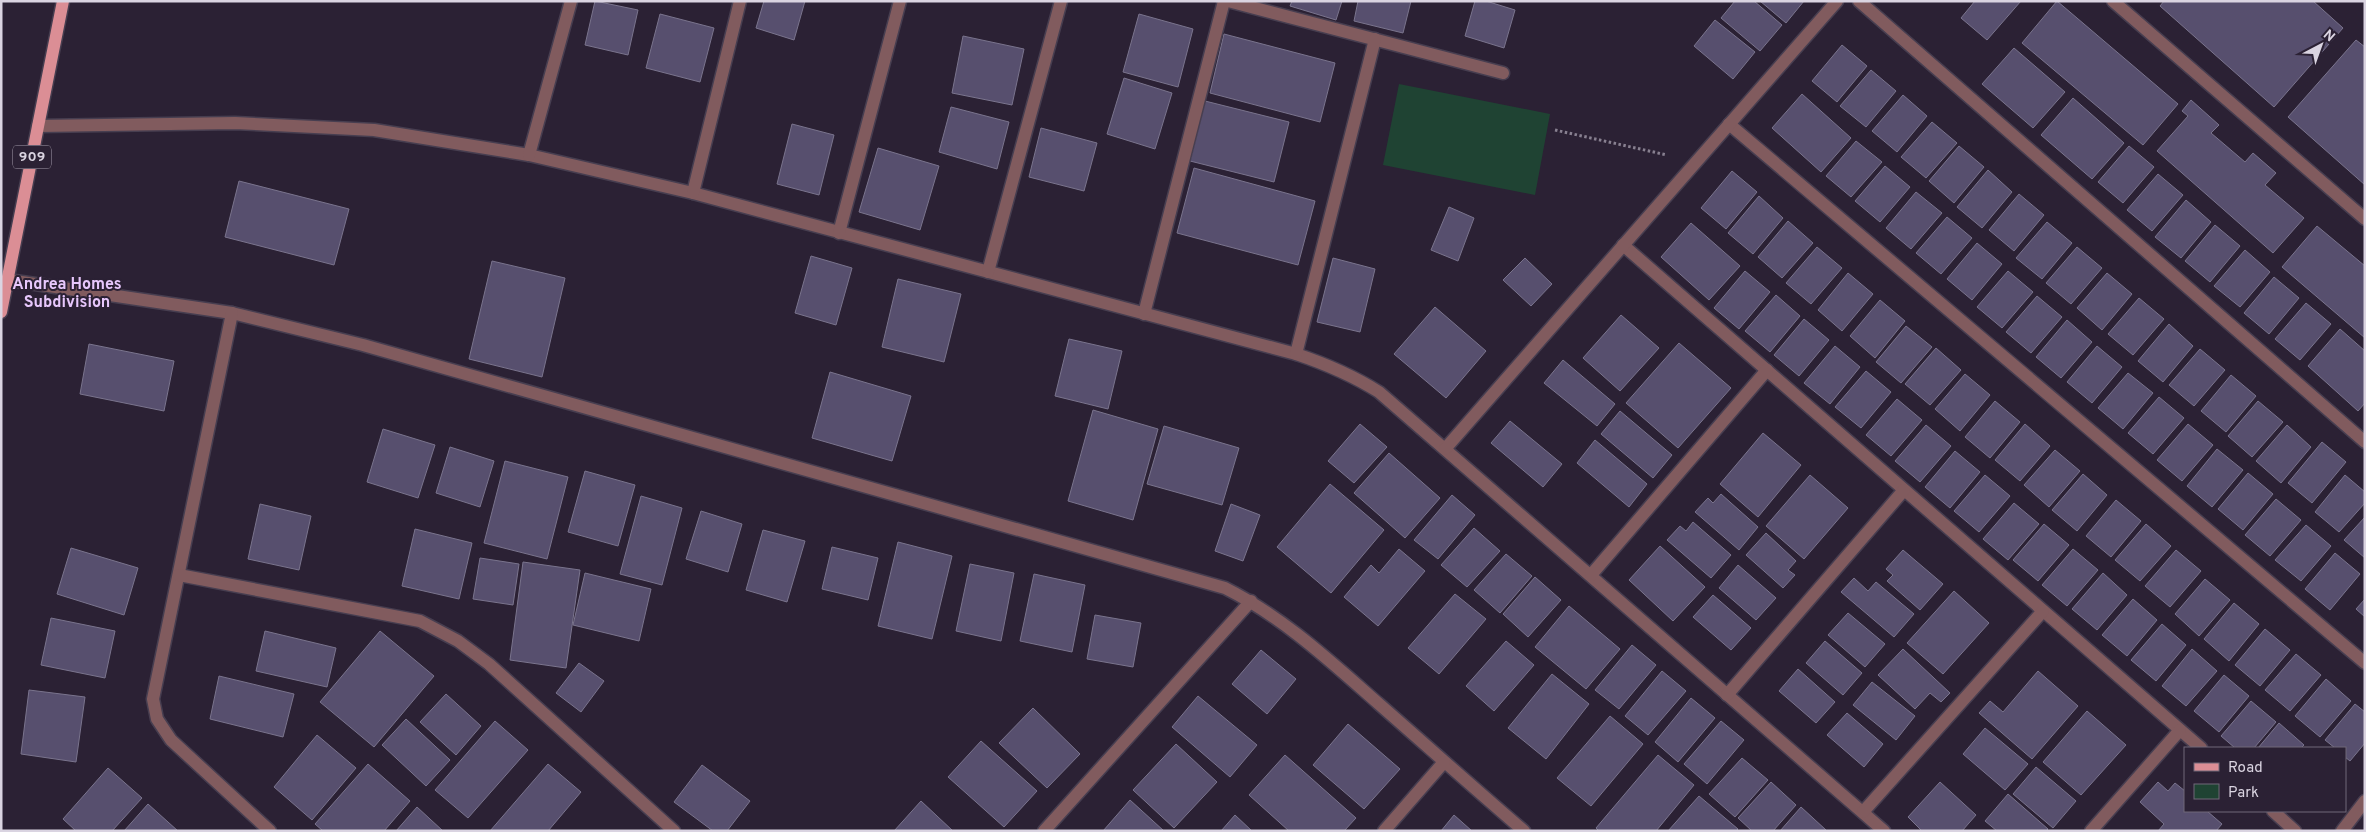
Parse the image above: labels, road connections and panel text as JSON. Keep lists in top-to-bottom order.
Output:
{
  "streets": {
    "main road": ["909"]
  },
  "districts": ["Andrea Homes Subdivision"],
  "legend": ["Road", "Park"],
  "north": "top right"
}
